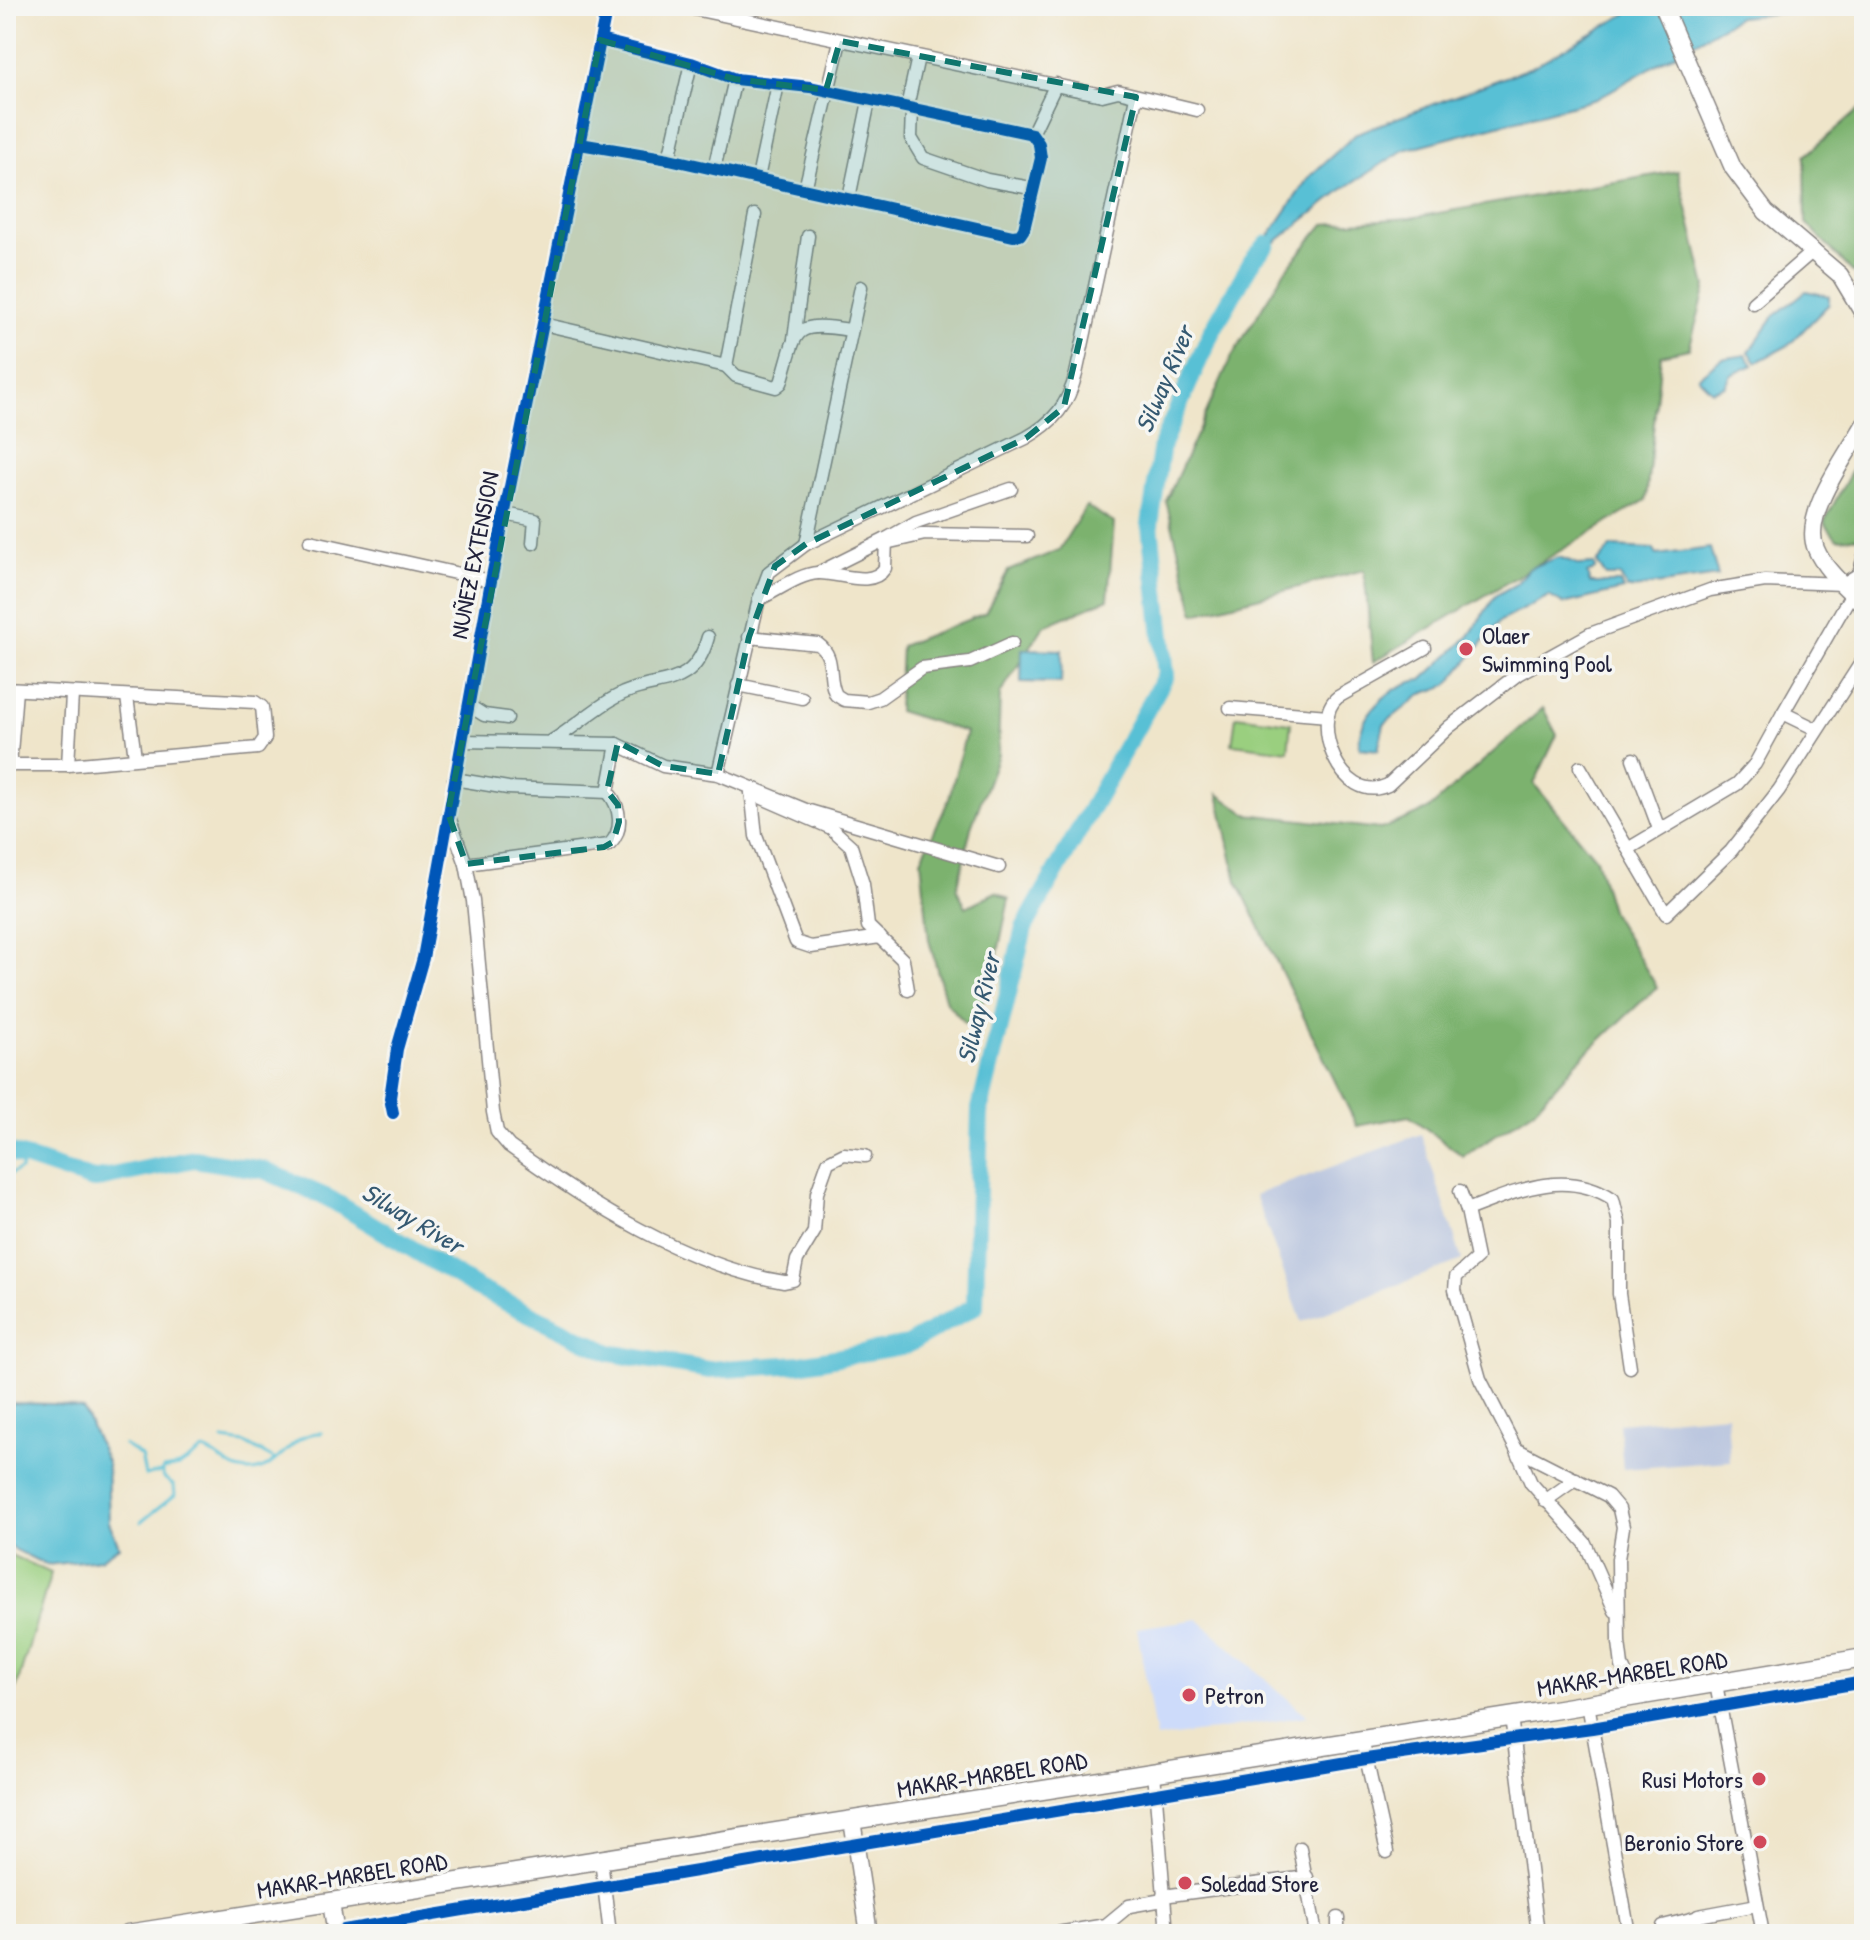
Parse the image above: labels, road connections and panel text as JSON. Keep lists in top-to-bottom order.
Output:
{
  "streets": {
    "main road": ["MAKAR-MARBEL ROAD"],
    "street": ["NUÑEZ EXTENSION"]
  },
  "water": ["Silway River"],
  "places": [
    "Olaer Swimming Pool",
    "Petron",
    "Rusi Motors",
    "Beronio Store",
    "Soledad Store"
  ]
}
